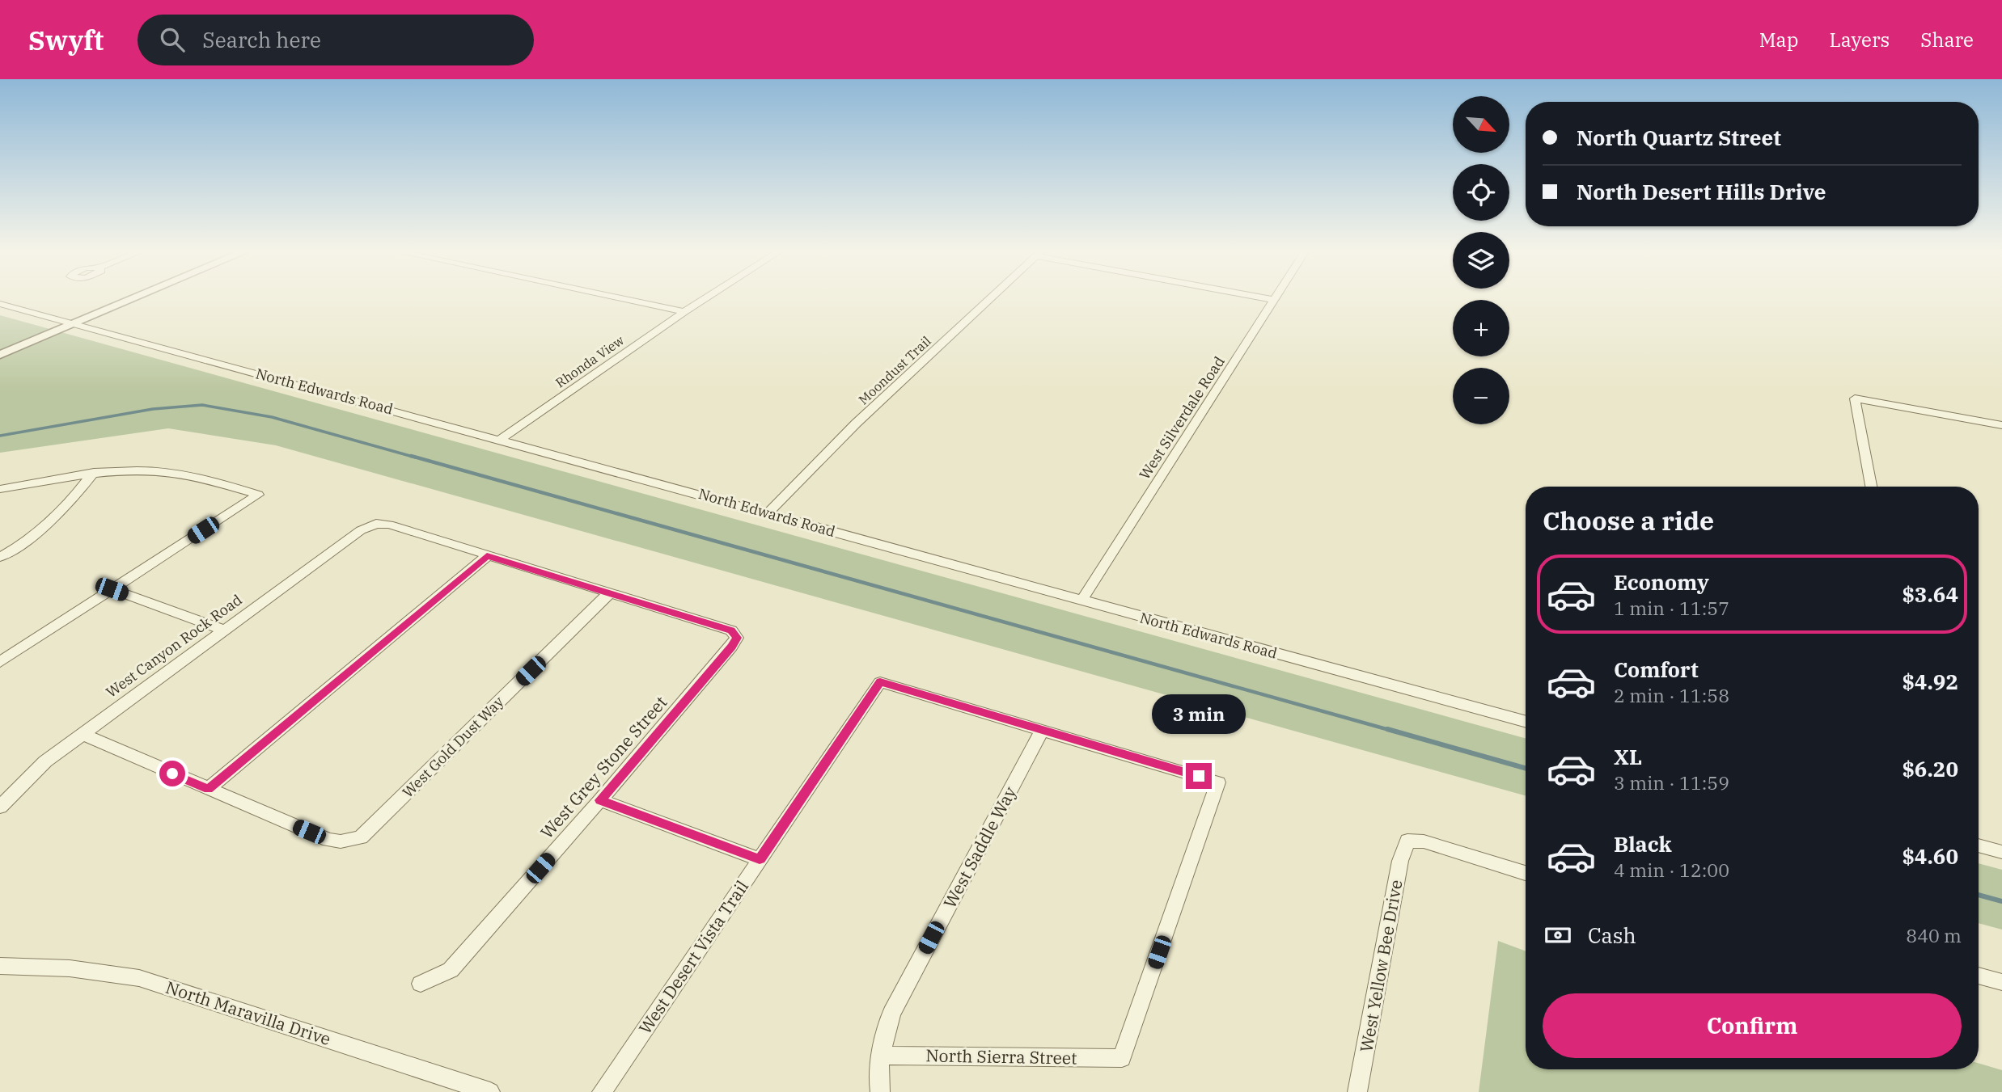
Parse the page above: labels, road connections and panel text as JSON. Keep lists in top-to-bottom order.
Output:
{
  "streets": {
    "street": [
      "Rhonda View",
      "Moondust Trail",
      "North Edwards Road",
      "West Silverdale Road",
      "West Canyon Rock Road",
      "West Gold Dust Way",
      "West Grey Stone Street",
      "West Saddle Way",
      "West Desert Vista Trail",
      "West Yellow Bee Drive",
      "North Maravilla Drive",
      "North Sierra Street"
    ]
  },
  "crossings": [
    ["Rhonda View", "North Edwards Road"],
    ["Moondust Trail", "North Edwards Road"],
    ["North Edwards Road", "West Silverdale Road"],
    ["West Gold Dust Way", "West Grey Stone Street"],
    ["West Saddle Way", "West Desert Vista Trail"],
    ["West Saddle Way", "North Sierra Street"],
    ["West Desert Vista Trail", "North Sierra Street"]
  ],
  "north": "bottom right",
  "page": {
    "header": "Swyft",
    "search": "Search here",
    "nav": ["Map", "Layers", "Share"],
    "map_buttons": ["+", "−"],
    "banner": ["North Quartz Street", "North Desert Hills Drive"],
    "heading": "Choose a ride",
    "list": [
      {
        "name": "Economy",
        "note": "1 min · 11:57",
        "value": "$3.64"
      },
      {
        "name": "Comfort",
        "note": "2 min · 11:58",
        "value": "$4.92"
      },
      {
        "name": "XL",
        "note": "3 min · 11:59",
        "value": "$6.20"
      },
      {
        "name": "Black",
        "note": "4 min · 12:00",
        "value": "$4.60"
      }
    ],
    "bubble": "3 min",
    "pay": ["Cash", "840 m"],
    "buttons": "Confirm"
  }
}
